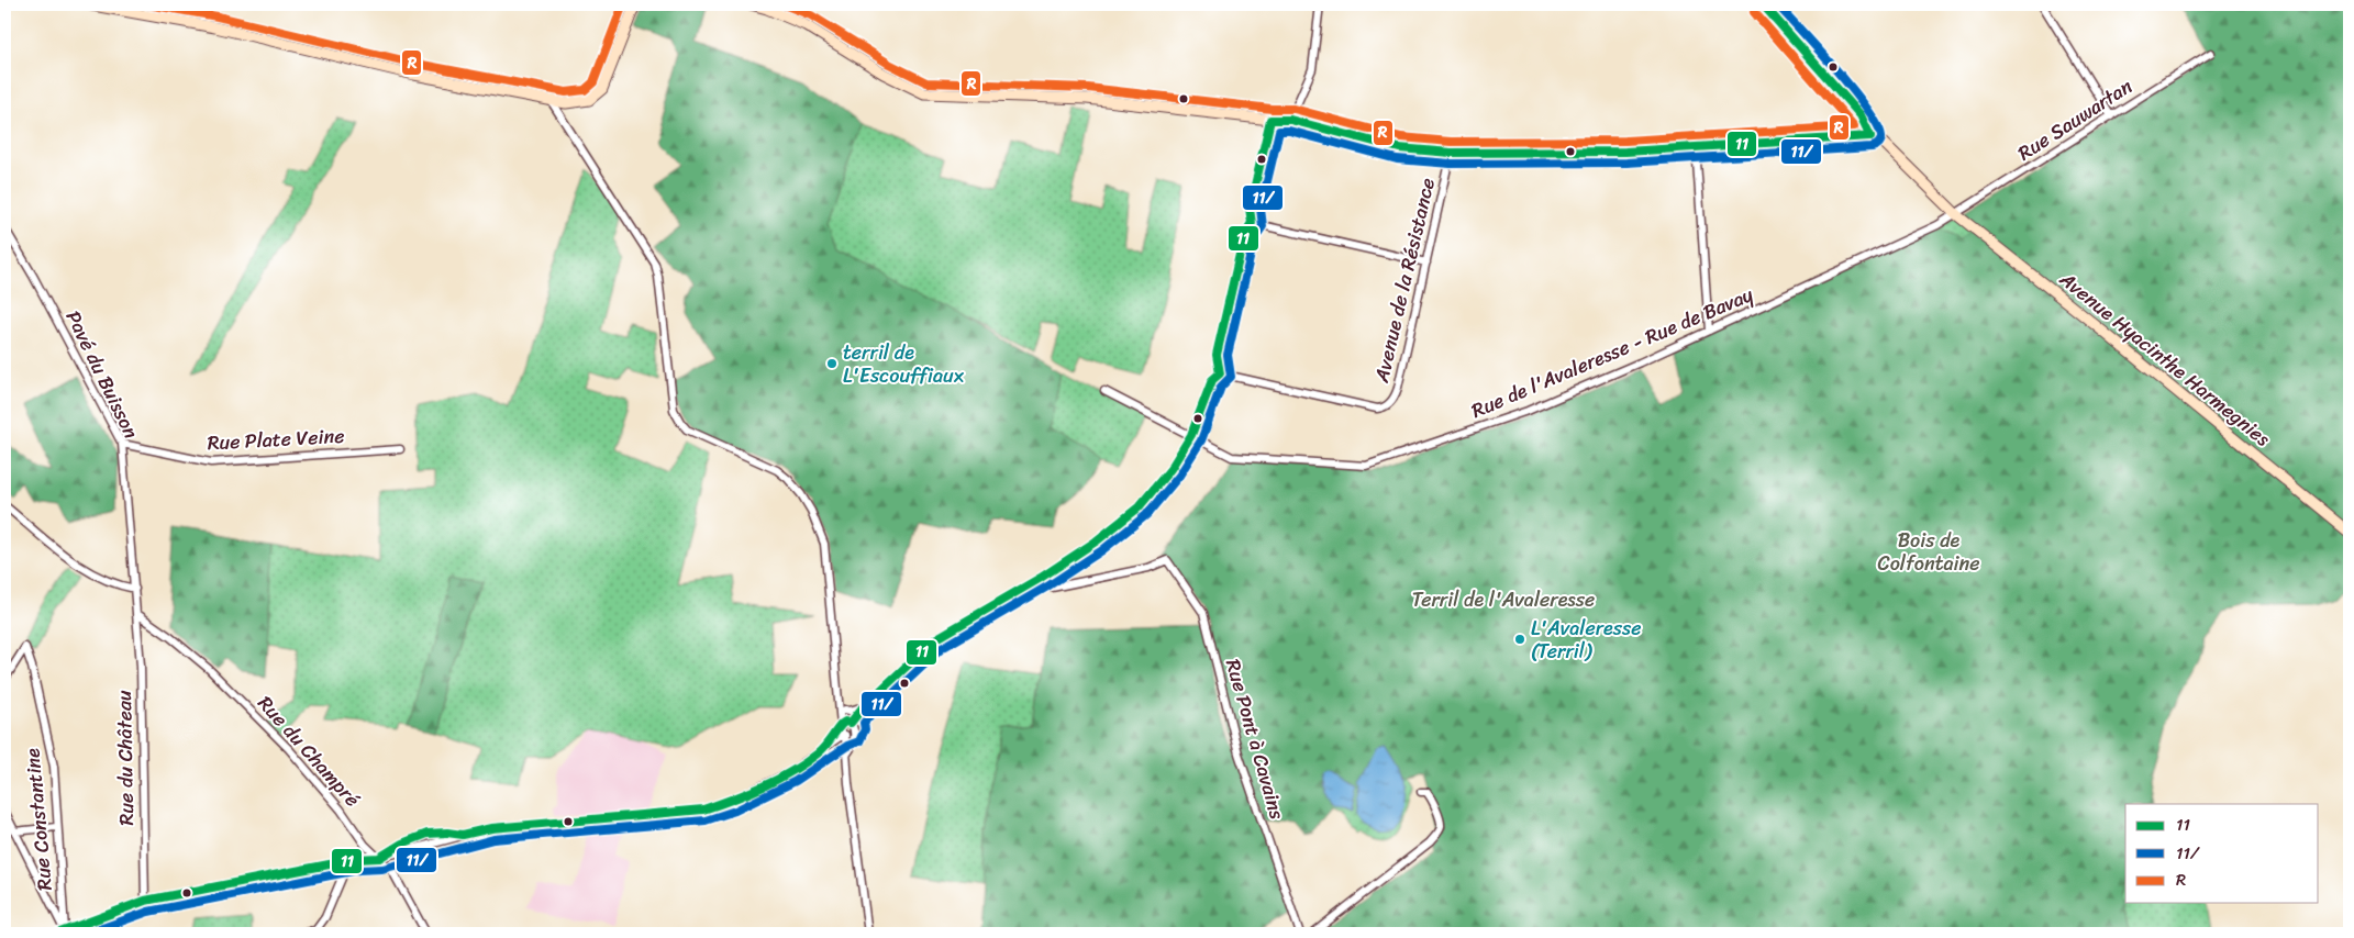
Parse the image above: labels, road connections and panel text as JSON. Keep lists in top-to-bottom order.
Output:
{
  "streets": {
    "street": [
      "Rue Sauwartan",
      "Avenue de la Résistance",
      "Rue de l'Avaleresse - Rue de Bavay",
      "Avenue Hyacinthe Harmegnies",
      "Pavé du Buisson",
      "Rue Plate Veine",
      "Rue Pont à Cavains",
      "Rue du Champré",
      "Rue du Château",
      "Rue Constantine"
    ]
  },
  "crossings": [
    ["Rue Sauwartan", "Rue de l'Avaleresse - Rue de Bavay"],
    ["Rue Sauwartan", "Avenue Hyacinthe Harmegnies"],
    ["Rue de l'Avaleresse - Rue de Bavay", "Avenue Hyacinthe Harmegnies"],
    ["Pavé du Buisson", "Rue Plate Veine"],
    ["Pavé du Buisson", "Rue du Champré"],
    ["Pavé du Buisson", "Rue du Château"],
    ["Rue du Champré", "Rue du Château"]
  ],
  "parks": ["Bois de Colfontaine", "Terril de l'Avaleresse"],
  "places": ["terril de L'Escouffiaux", "L'Avaleresse (Terril)"],
  "lines": ["transit line 11", "transit line 11/", "transit line R"],
  "legend": ["11", "11/", "R"]
}
